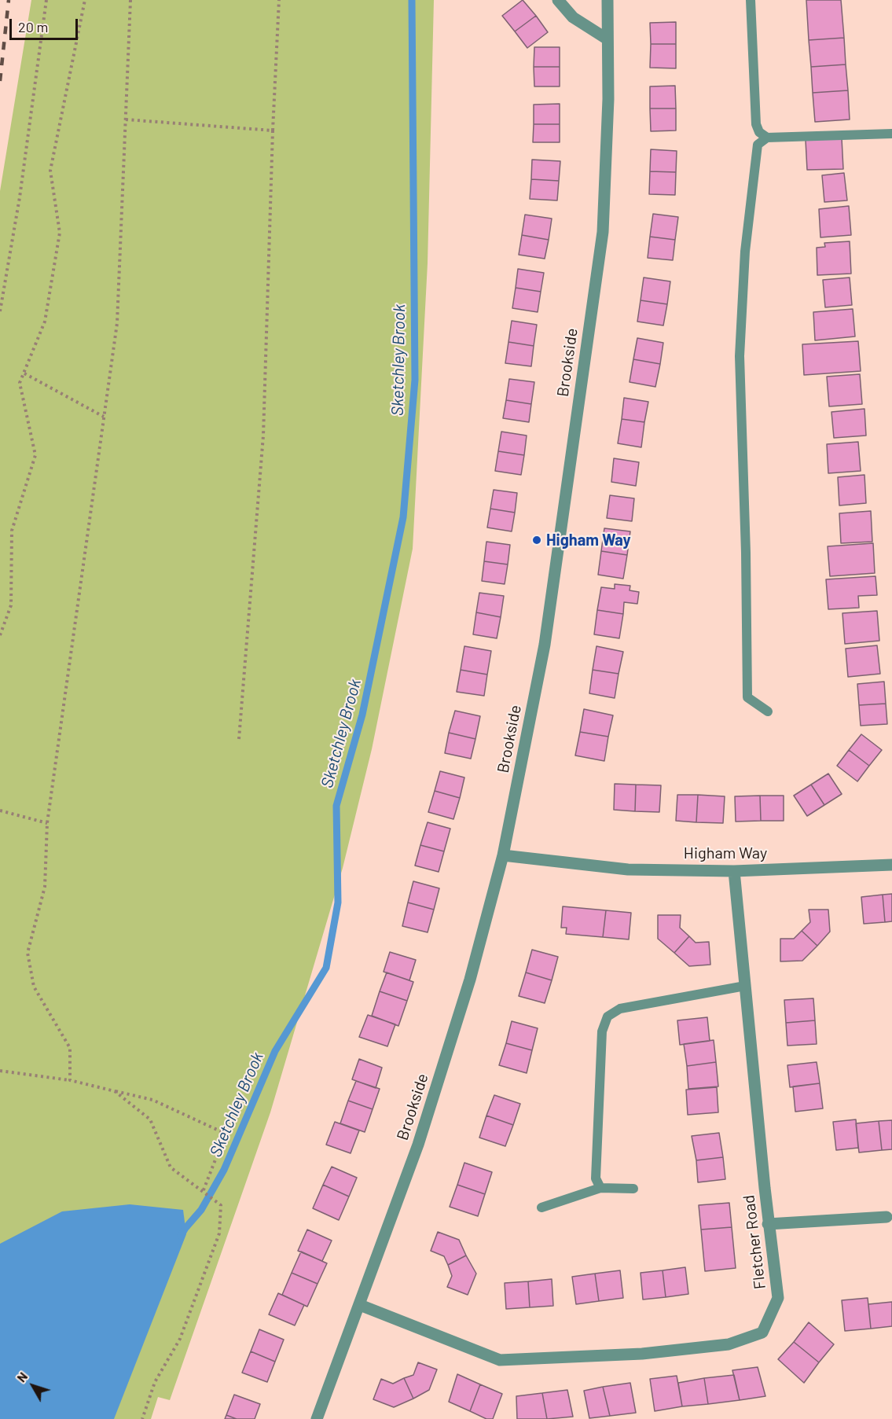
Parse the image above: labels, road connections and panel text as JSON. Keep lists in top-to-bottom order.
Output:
{
  "streets": {
    "street": ["Brookside", "Higham Way", "Fletcher Road"]
  },
  "crossings": [
    ["Brookside", "Higham Way"],
    ["Brookside", "Fletcher Road"],
    ["Higham Way", "Fletcher Road"]
  ],
  "water": ["Sketchley Brook"],
  "places": ["Higham Way"],
  "scale_bar": "20 m",
  "north": "top left"
}
